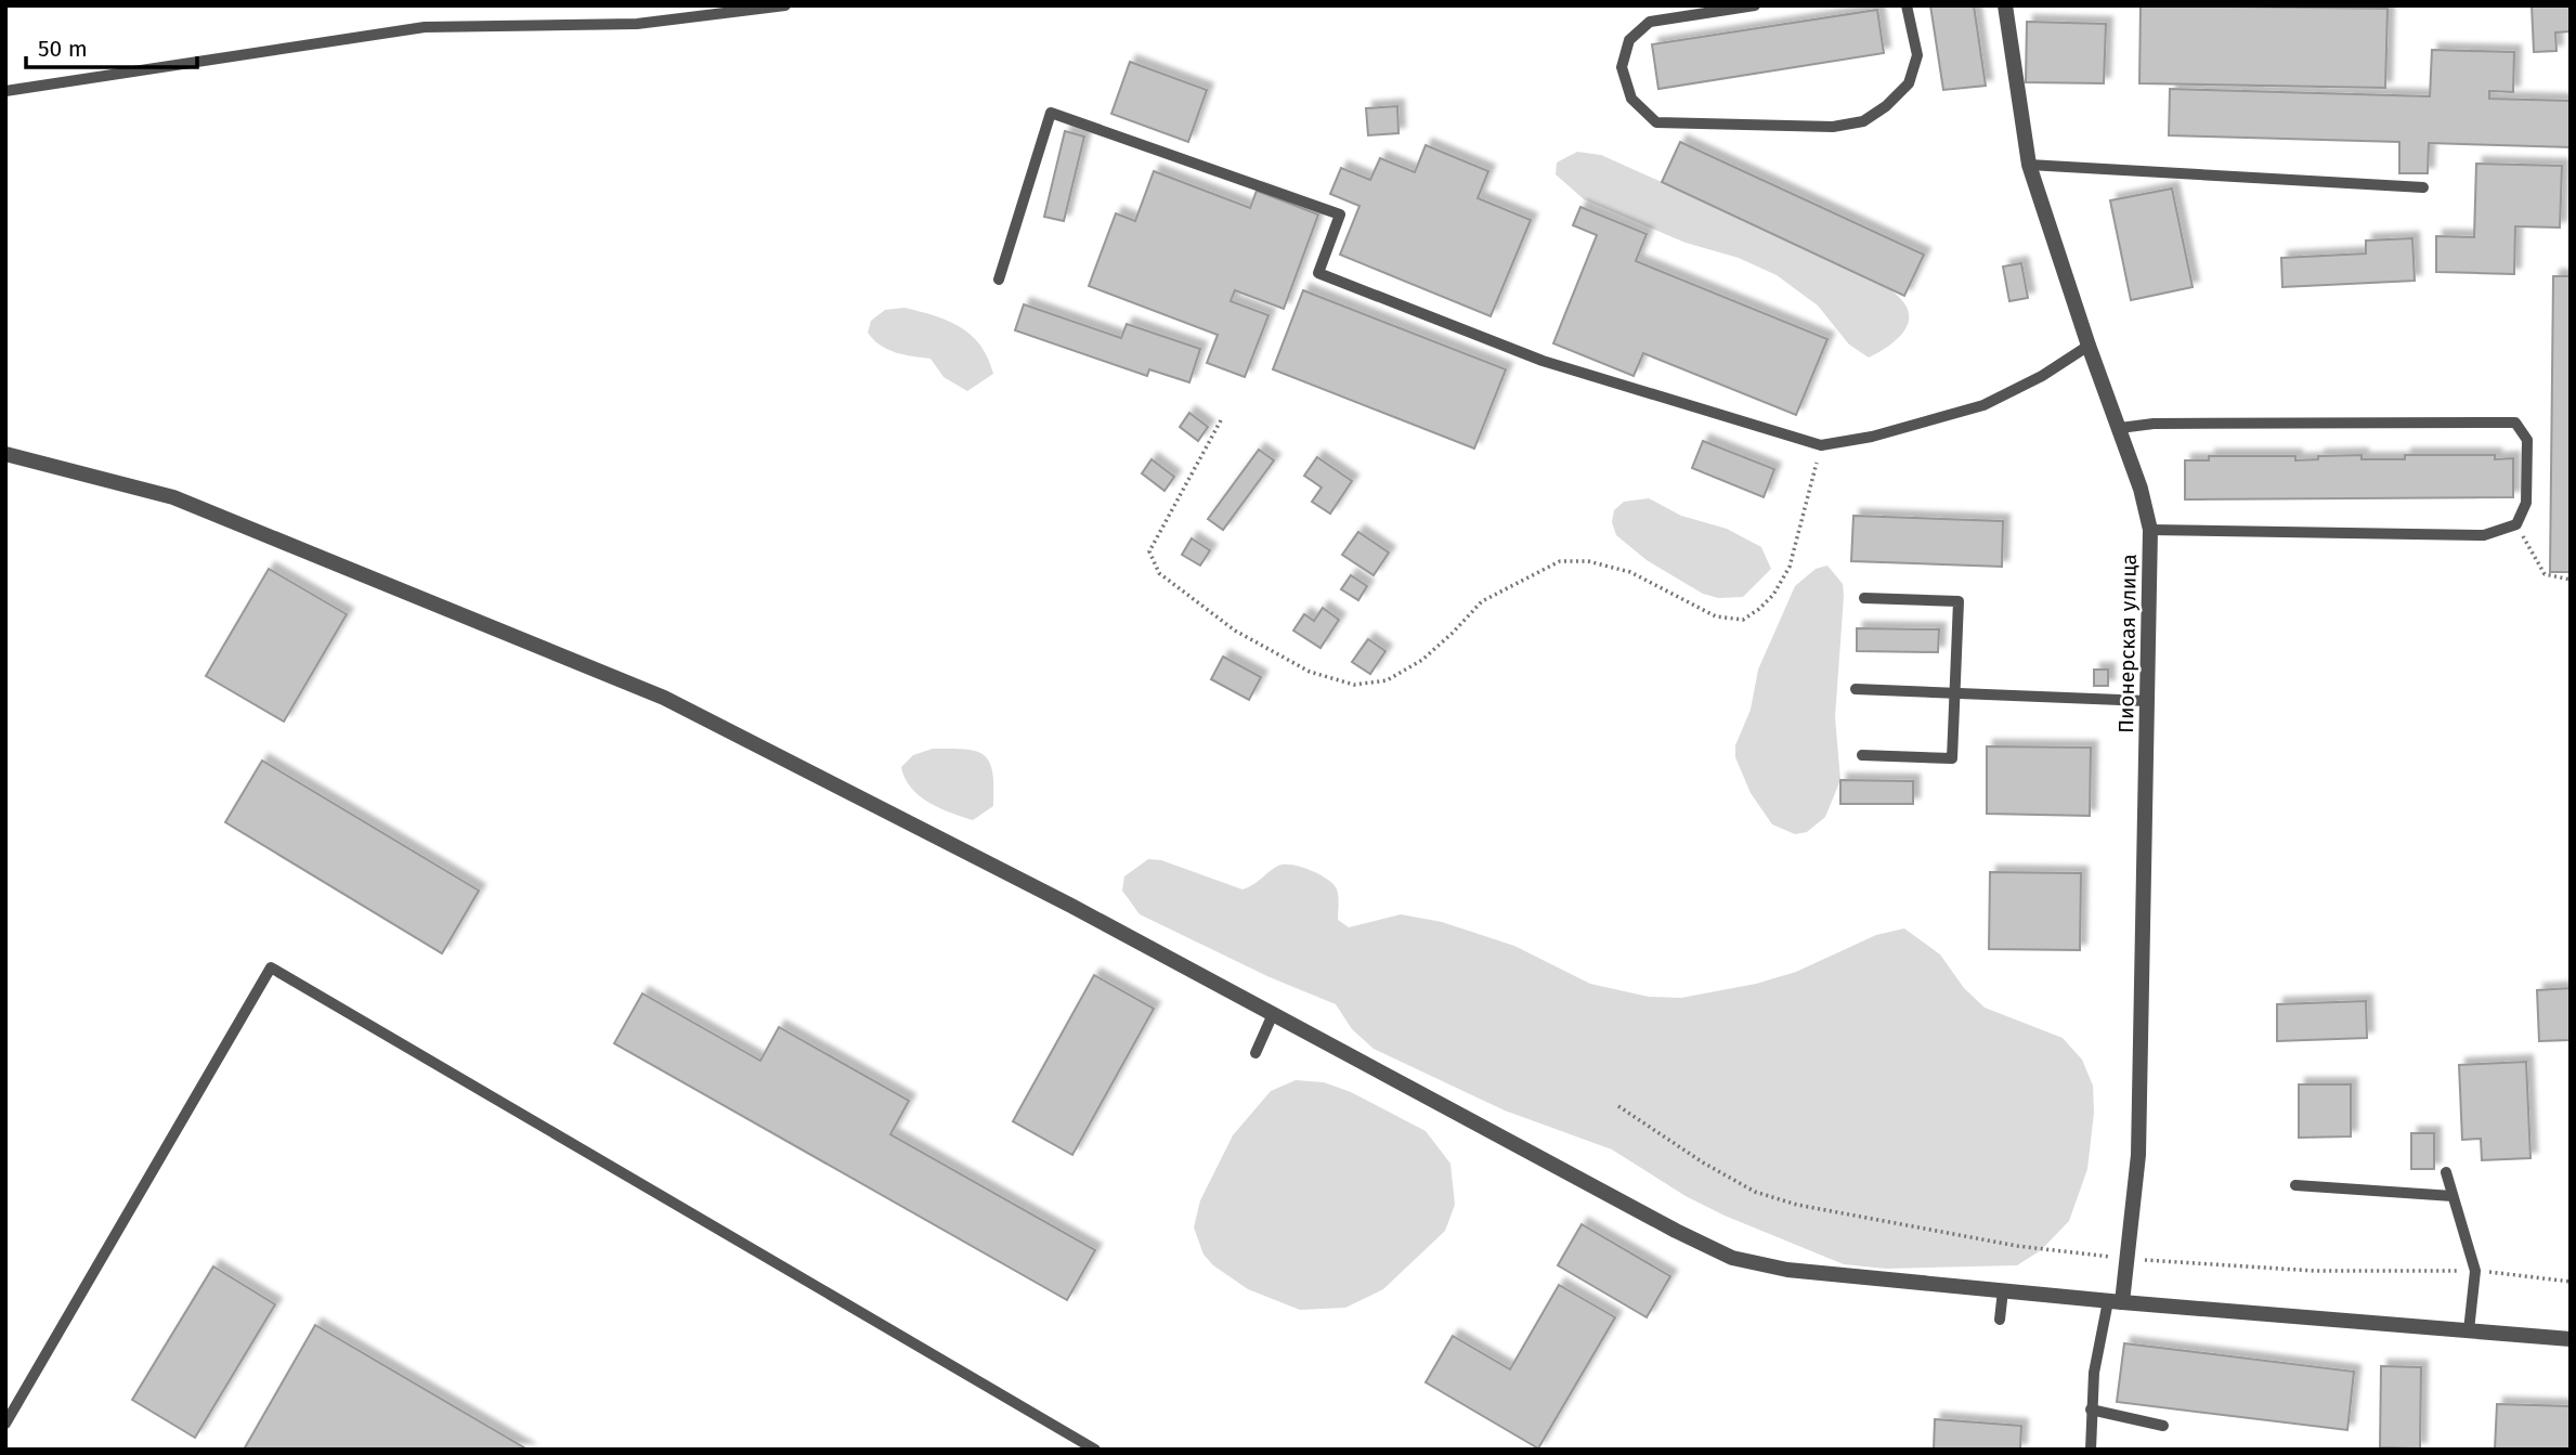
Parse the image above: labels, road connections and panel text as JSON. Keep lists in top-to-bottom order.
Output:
{
  "streets": {
    "street": ["Пионерская улица"]
  },
  "scale_bar": "50 m"
}
